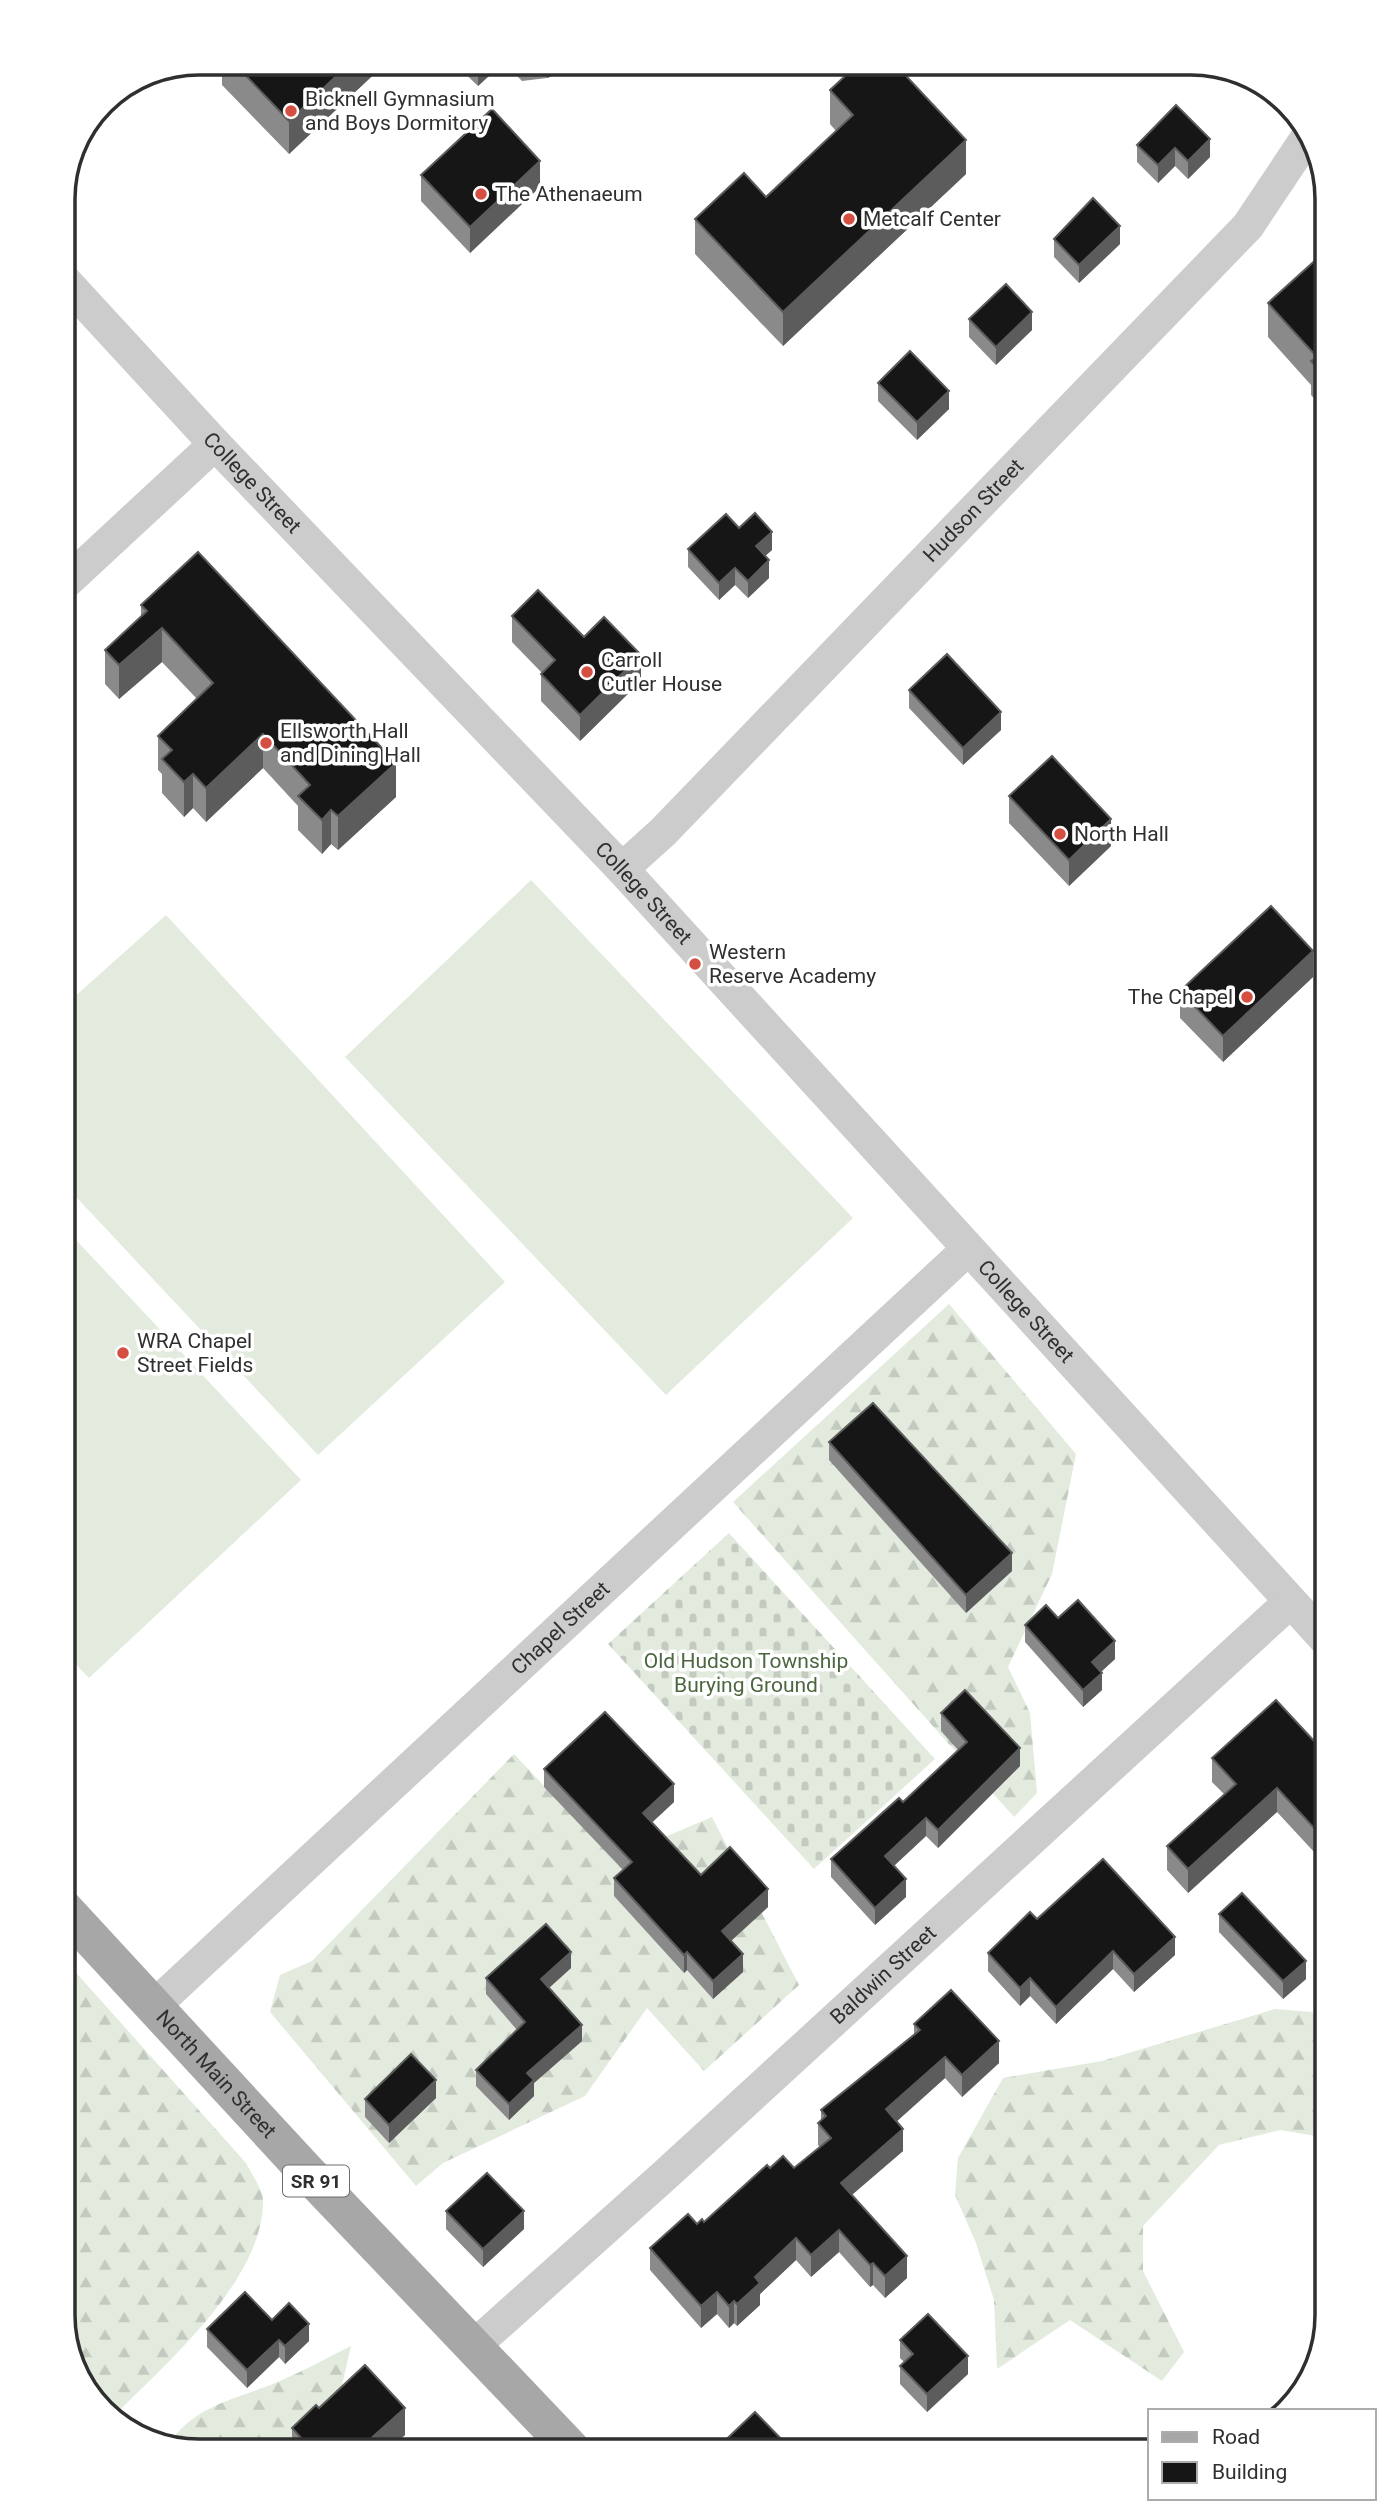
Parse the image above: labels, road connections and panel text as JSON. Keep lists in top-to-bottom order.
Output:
{
  "streets": {
    "main road": ["North Main Street", "SR 91"],
    "street": [
      "College Street",
      "Hudson Street",
      "Chapel Street",
      "Baldwin Street"
    ]
  },
  "crossings": [
    ["College Street", "Hudson Street"],
    ["College Street", "Chapel Street"],
    ["College Street", "Baldwin Street"],
    ["Chapel Street", "North Main Street"],
    ["Baldwin Street", "North Main Street"]
  ],
  "parks": ["Old Hudson Township Burying Ground"],
  "places": [
    "Bicknell Gymnasium and Boys Dormitory",
    "The Athenaeum",
    "Metcalf Center",
    "Carroll Cutler House",
    "Ellsworth Hall and Dining Hall",
    "North Hall",
    "Western Reserve Academy",
    "The Chapel",
    "WRA Chapel Street Fields"
  ],
  "legend": ["Road", "Building"]
}
